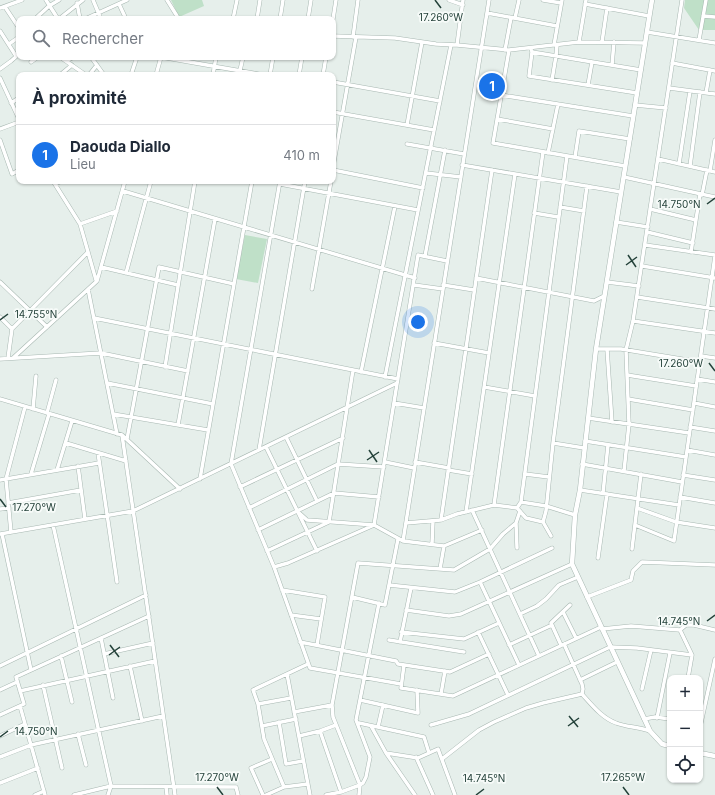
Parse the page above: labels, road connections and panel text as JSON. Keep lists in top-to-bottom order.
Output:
{
  "page": {
    "search": "Rechercher",
    "pins": "1",
    "heading": "À proximité",
    "list": [
      {
        "mark": "1",
        "name": "Daouda Diallo",
        "note": "Lieu",
        "value": "410 m"
      }
    ],
    "map_buttons": ["+", "−"]
  },
  "coordinates": [
    "17.260°W",
    "14.750°N",
    "14.755°N",
    "17.270°W",
    "14.745°N",
    "17.265°W"
  ]
}
